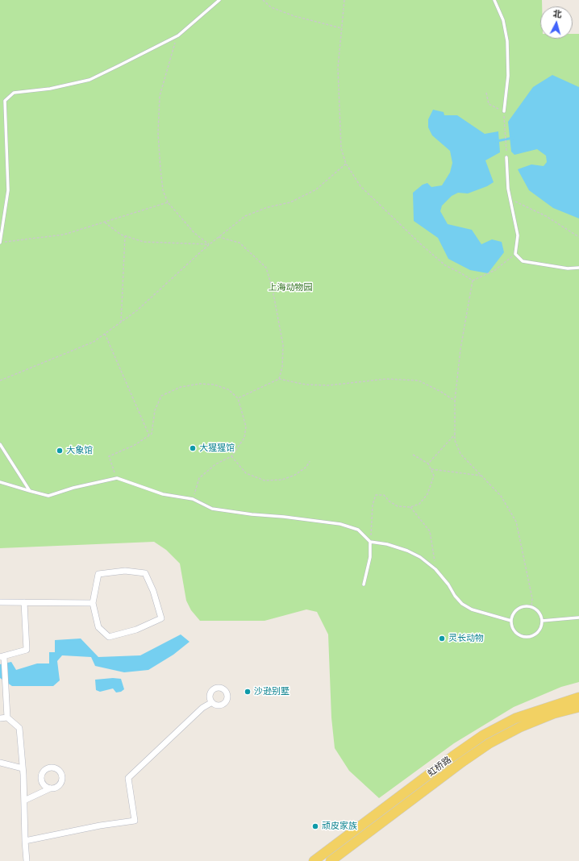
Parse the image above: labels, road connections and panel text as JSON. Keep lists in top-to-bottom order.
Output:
{
  "streets": {
    "main road": ["虹桥路"]
  },
  "parks": ["上海动物园"],
  "places": [
    "大猩猩馆",
    "大象馆",
    "灵长动物",
    "沙逊别墅",
    "顽皮家族"
  ],
  "north": "top"
}
